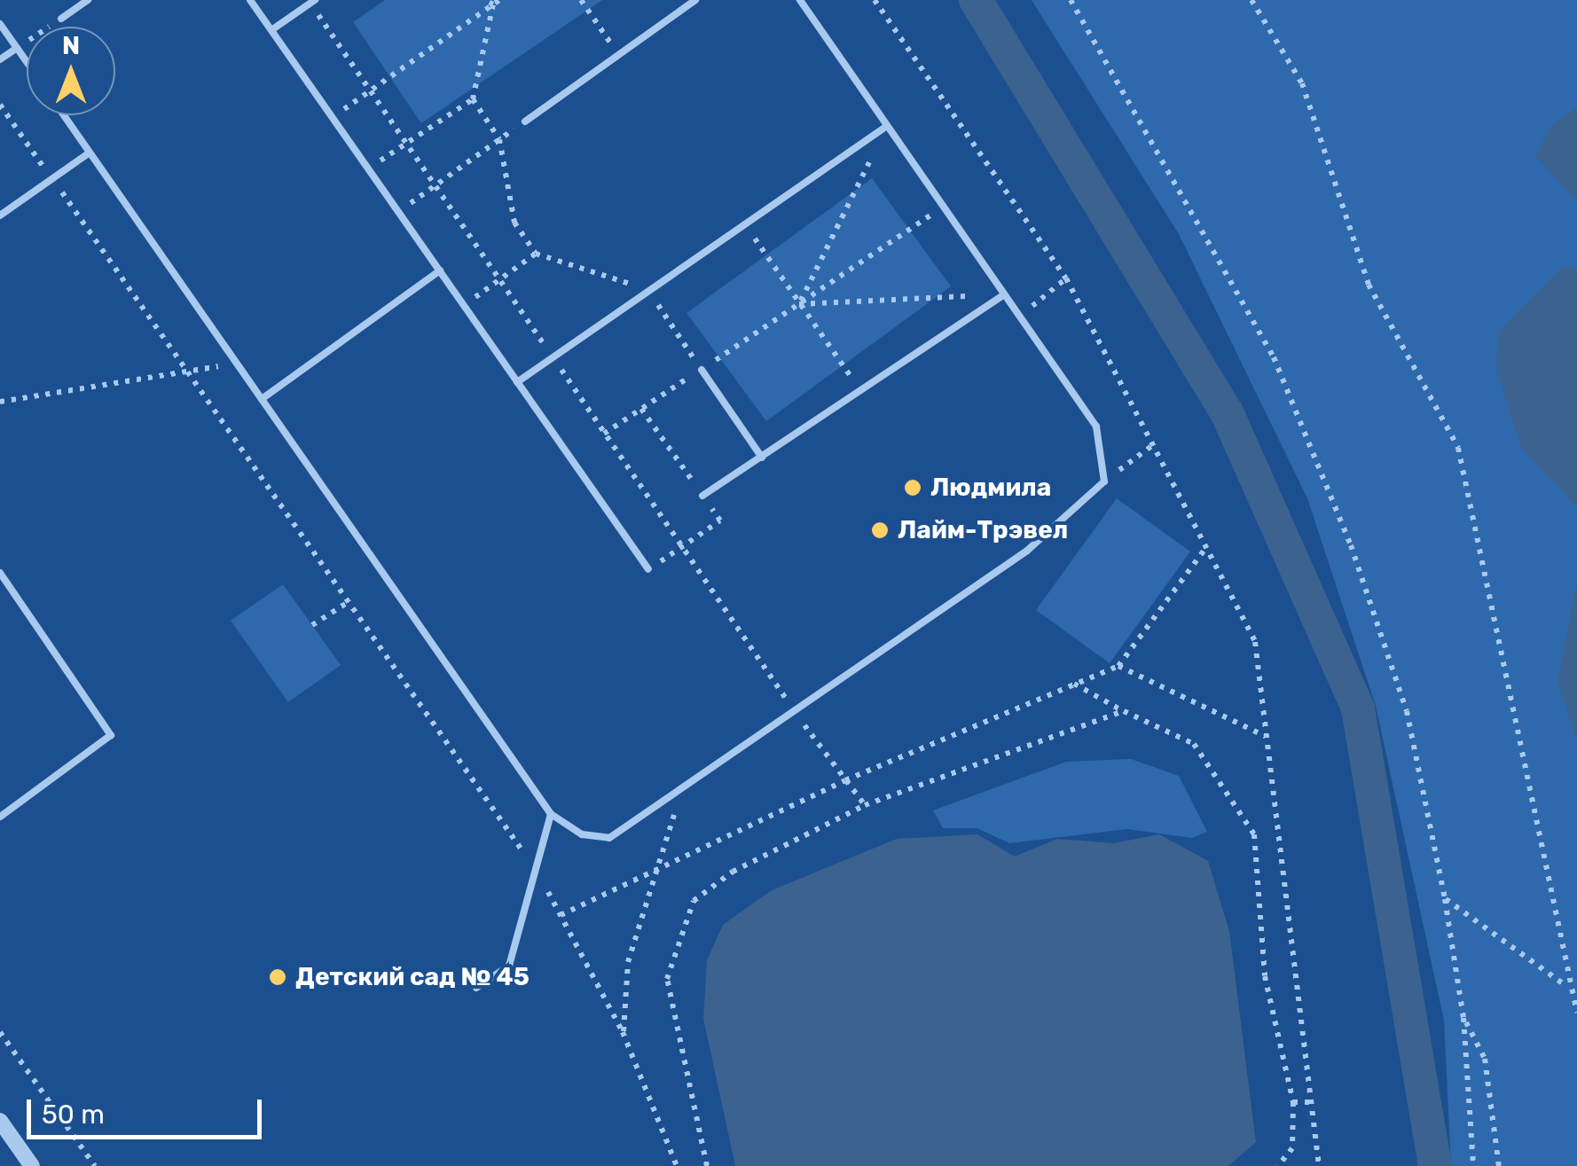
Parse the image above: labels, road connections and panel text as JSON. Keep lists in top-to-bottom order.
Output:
{
  "places": ["Людмила", "Лайм-Трэвел", "Детский сад № 45"],
  "scale_bar": "50 m",
  "north": "top"
}
